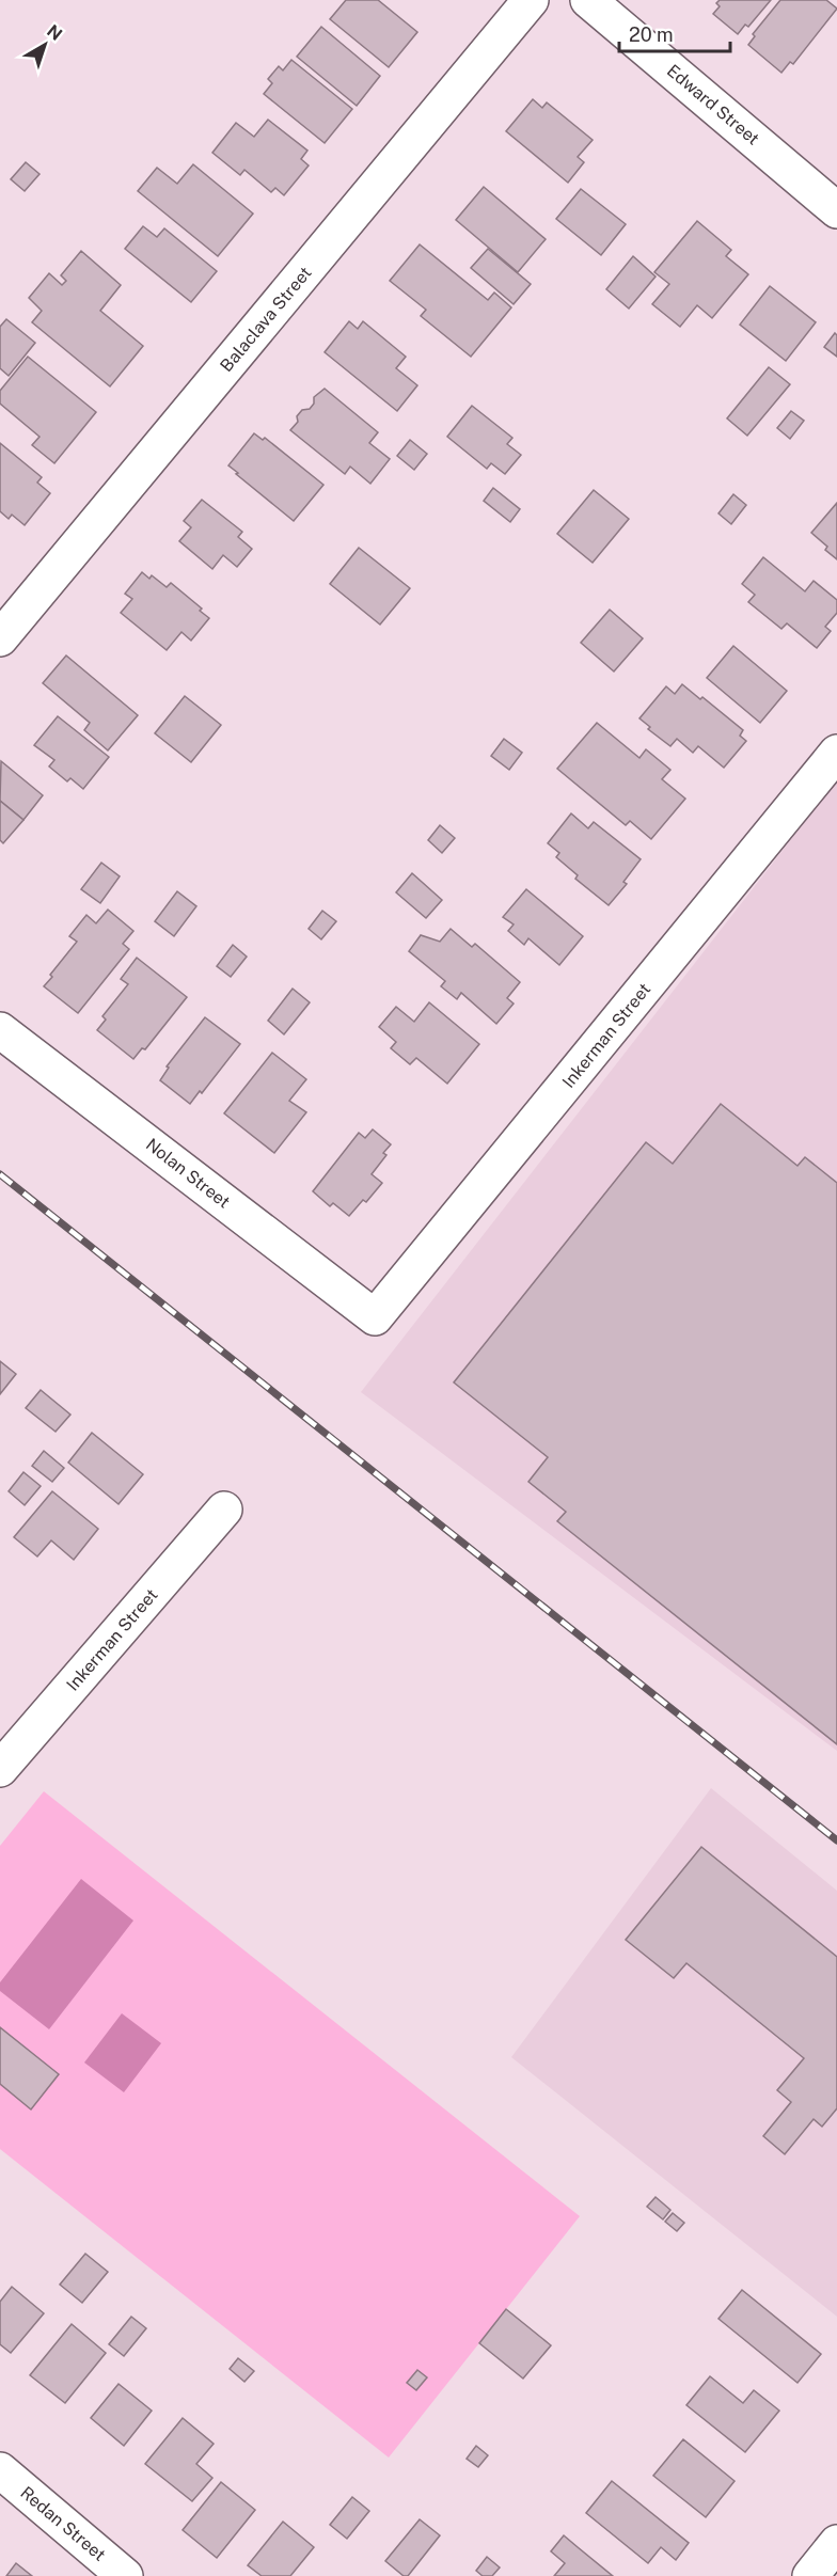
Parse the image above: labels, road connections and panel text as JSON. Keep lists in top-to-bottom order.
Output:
{
  "streets": {
    "street": [
      "Edward Street",
      "Balaclava Street",
      "Inkerman Street",
      "Nolan Street",
      "Redan Street"
    ]
  },
  "crossings": [
    ["Inkerman Street", "Nolan Street"]
  ],
  "scale_bar": "20 m",
  "north": "top right"
}
